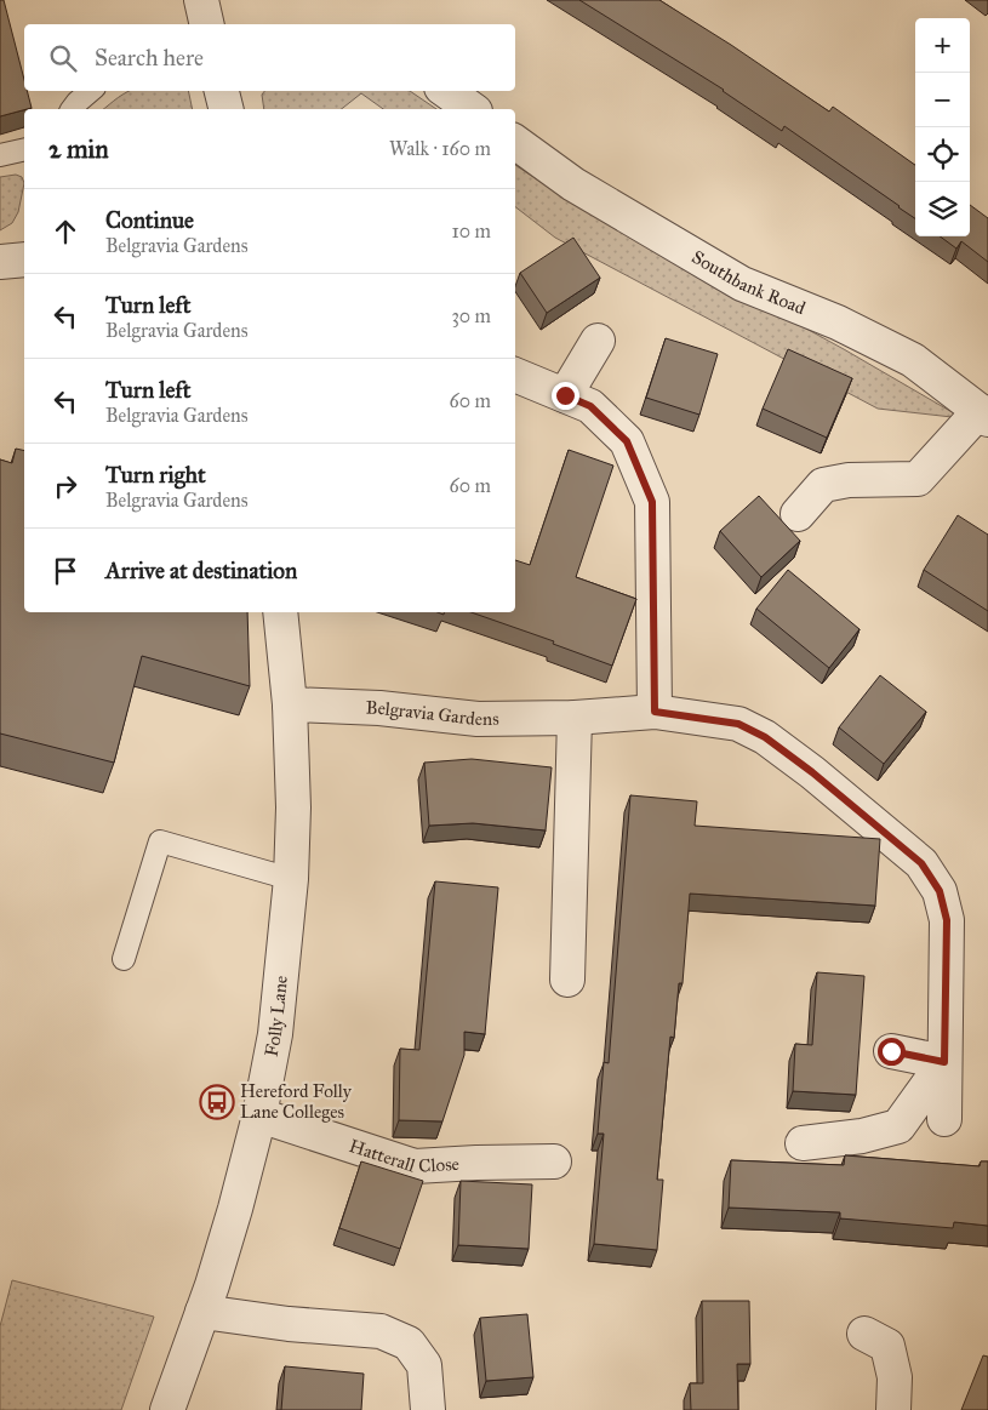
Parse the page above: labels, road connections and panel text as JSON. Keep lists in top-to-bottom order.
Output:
{
  "streets": {
    "street": [
      "Southbank Road",
      "Belgravia Gardens",
      "Folly Lane",
      "Hatterall Close"
    ]
  },
  "crossings": [
    ["Belgravia Gardens", "Folly Lane"],
    ["Folly Lane", "Hatterall Close"]
  ],
  "places": {
    "bus stop": ["Hereford Folly Lane Colleges"]
  },
  "page": {
    "map_buttons": ["+", "−"],
    "search": "Search here",
    "heading": ["2 min", "Walk · 160 m"],
    "list": [
      ["Continue", "Belgravia Gardens", "10 m"],
      ["Turn left", "Belgravia Gardens", "30 m"],
      ["Turn left", "Belgravia Gardens", "60 m"],
      ["Turn right", "Belgravia Gardens", "60 m"],
      "Arrive at destination"
    ]
  }
}
